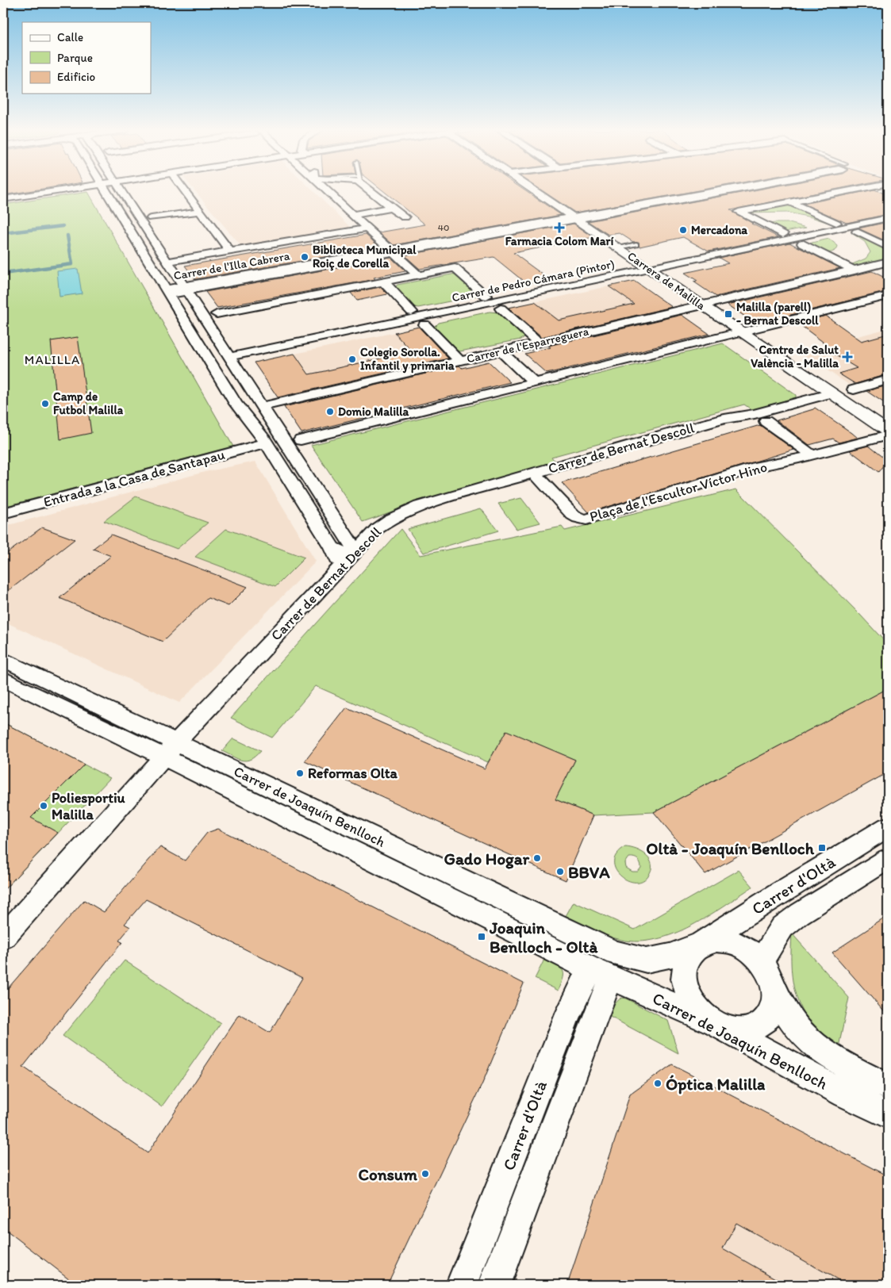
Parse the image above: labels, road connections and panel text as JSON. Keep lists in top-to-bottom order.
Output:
{
  "streets": {
    "street": [
      "Carrer de l'Illa Cabrera",
      "Carrer de Pedro Cámara (Pintor)",
      "Carrera de Malilla",
      "Carrer de l'Esparreguera",
      "Carrer de Bernat Descoll",
      "Entrada a la Casa de Santapau",
      "Plaça de l'Escultor Víctor Hino",
      "Carrer de Joaquín Benlloch",
      "Carrer d'Oltà"
    ]
  },
  "crossings": [
    ["Carrer de l'Illa Cabrera", "Carrera de Malilla"],
    ["Carrer de Pedro Cámara (Pintor)", "Carrera de Malilla"],
    ["Carrera de Malilla", "Carrer de l'Esparreguera"],
    ["Carrera de Malilla", "Carrer de Bernat Descoll"],
    ["Carrer de Bernat Descoll", "Plaça de l'Escultor Víctor Hino"],
    ["Carrer de Bernat Descoll", "Carrer de Joaquín Benlloch"],
    ["Carrer de Joaquín Benlloch", "Carrer d'Oltà"]
  ],
  "districts": ["MALILLA"],
  "places": {
    "health": ["Farmacia Colom Marí", "Centre de Salut València - Malilla"],
    "other": [
      "Mercadona",
      "Biblioteca Municipal Roiç de Corella",
      "Colegio Sorolla. Infantil y primaria",
      "Camp de Futbol Malilla",
      "Domio Malilla",
      "Reformas Olta",
      "Poliesportiu Malilla",
      "Gado Hogar",
      "BBVA",
      "Óptica Malilla",
      "Consum"
    ],
    "transit": ["Malilla (parell) - Bernat Descoll", "Oltà - Joaquín Benlloch", "Joaquin Benlloch - Oltà"]
  },
  "house_numbers": ["40"],
  "legend": ["Calle", "Parque", "Edificio"]
}
